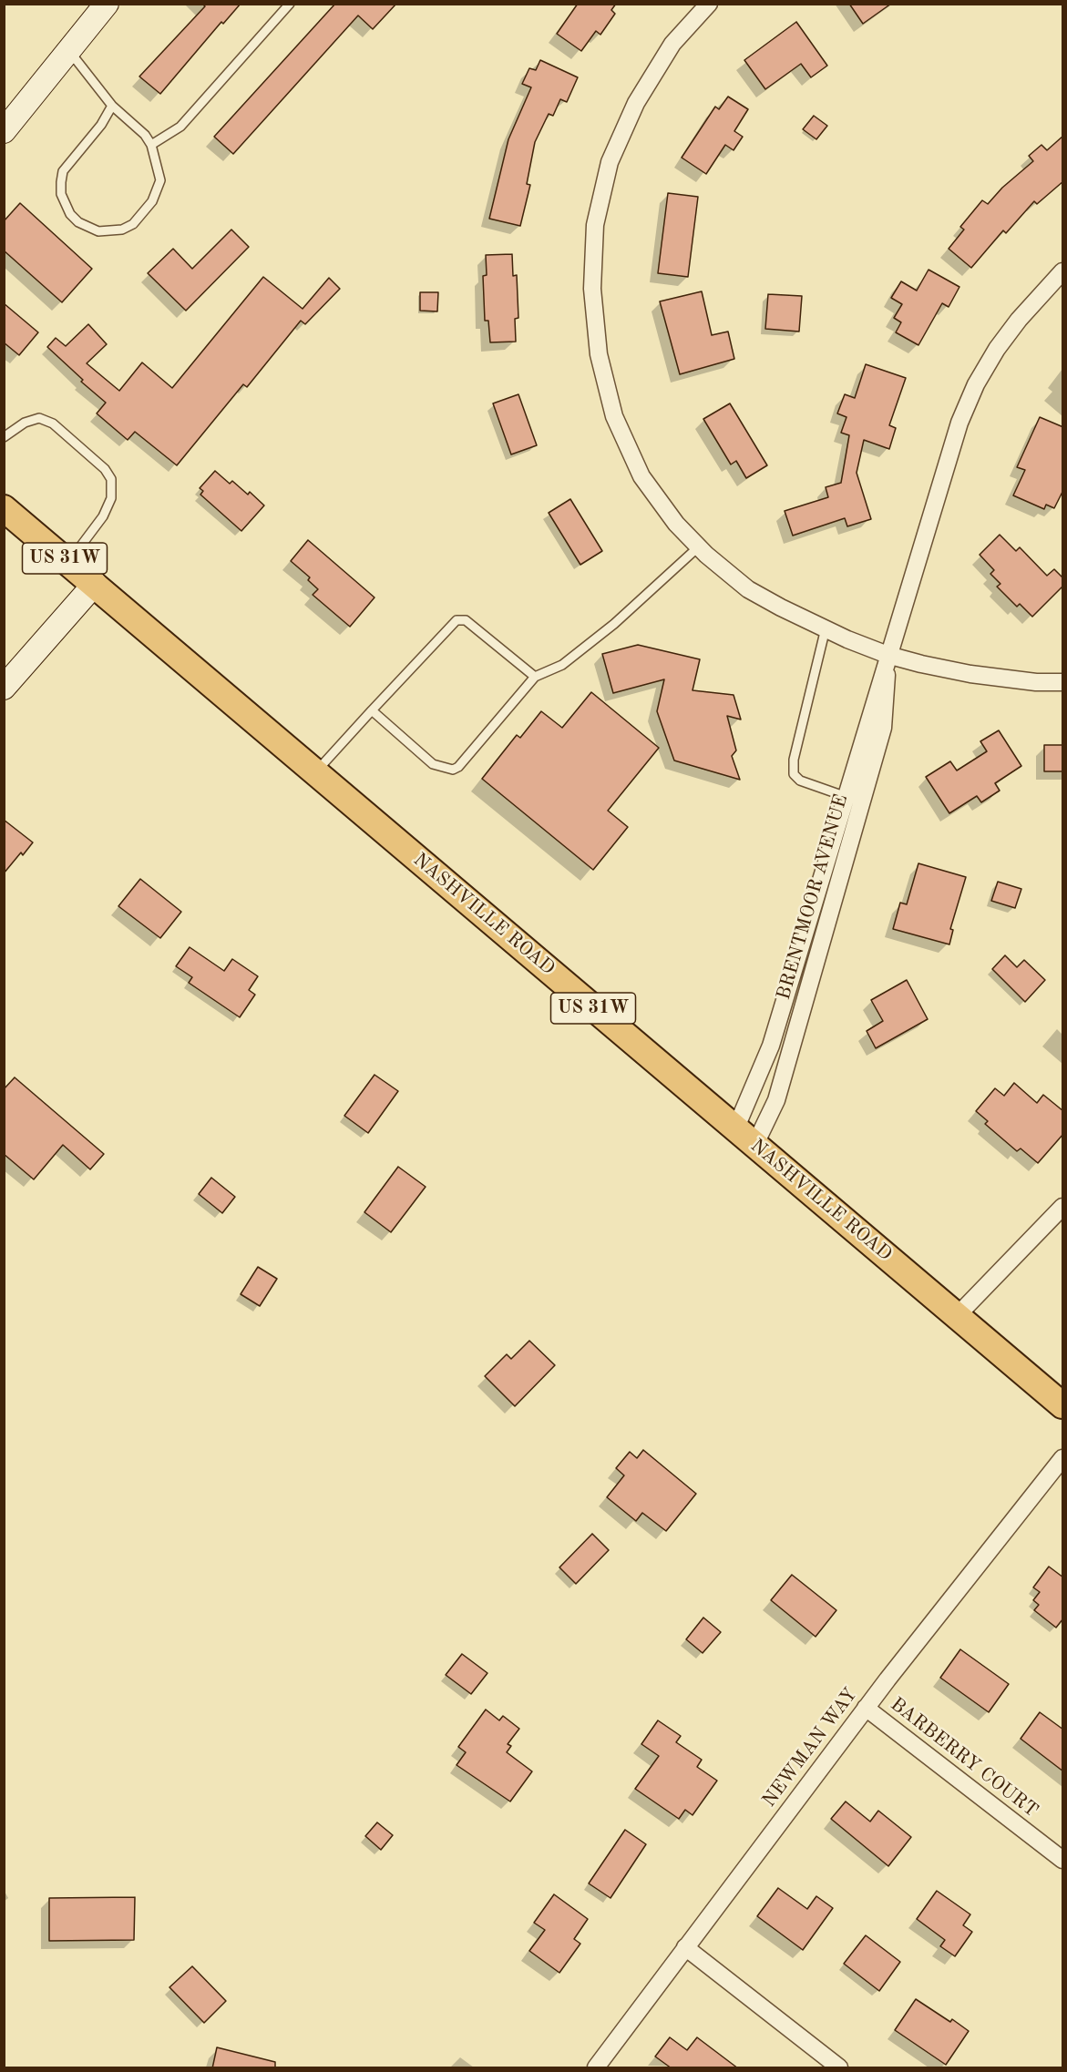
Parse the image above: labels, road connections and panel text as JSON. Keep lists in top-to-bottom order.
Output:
{
  "streets": {
    "main road": ["US 31W", "NASHVILLE ROAD"],
    "street": ["BRENTMOOR AVENUE", "NEWMAN WAY", "BARBERRY COURT"]
  },
  "crossings": [
    ["BRENTMOOR AVENUE", "NASHVILLE ROAD"],
    ["NEWMAN WAY", "BARBERRY COURT"]
  ]
}
